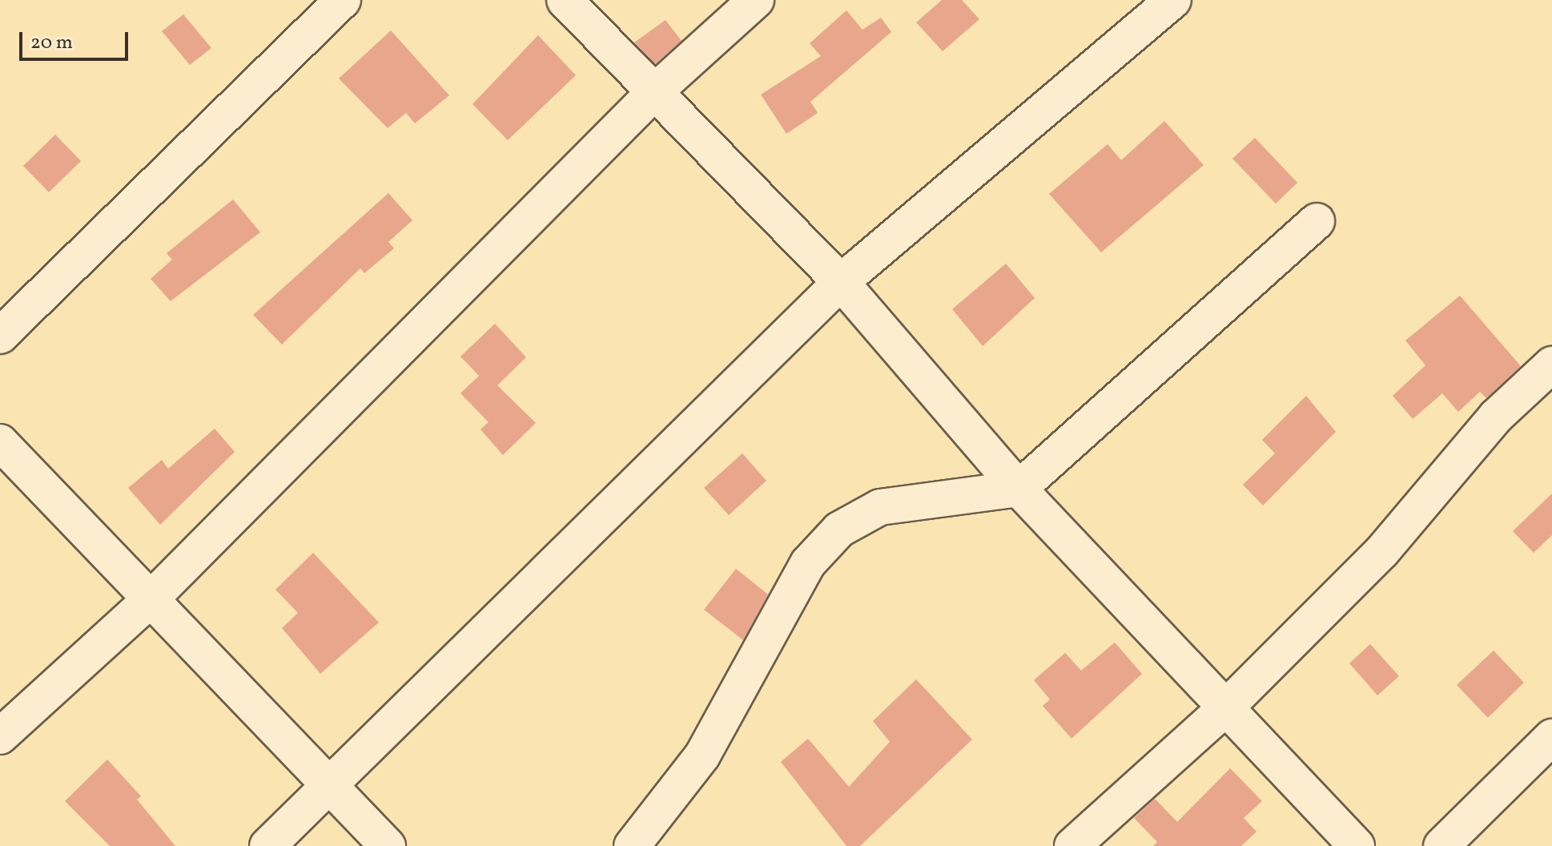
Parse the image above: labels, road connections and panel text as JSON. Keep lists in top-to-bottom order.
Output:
{
  "scale_bar": "20 m"
}
